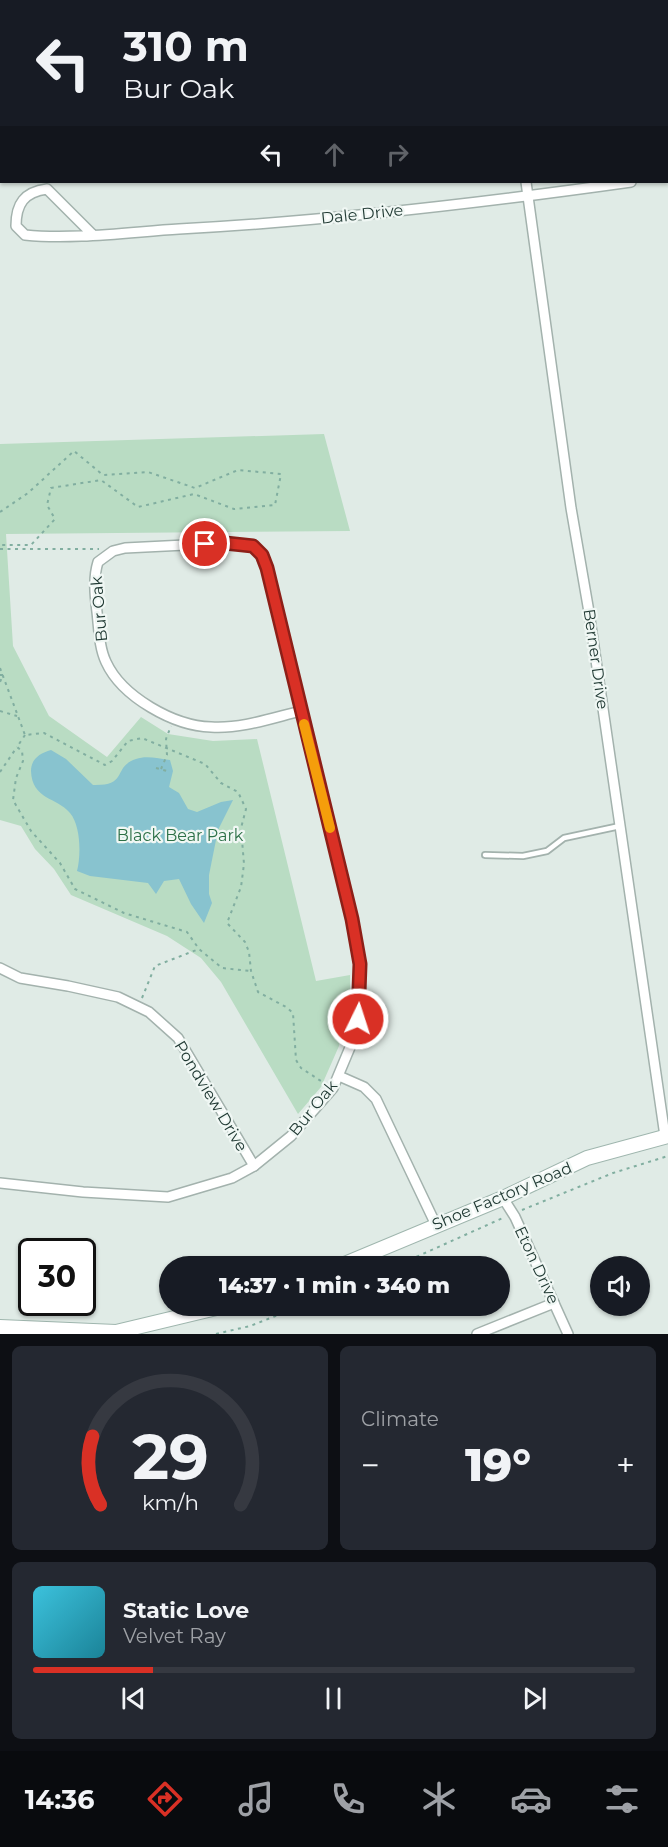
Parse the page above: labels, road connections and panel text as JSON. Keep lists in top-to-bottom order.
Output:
{
  "streets": {
    "street": [
      "Dale Drive",
      "Bur Oak",
      "Berner Drive",
      "Pondview Drive",
      "Shoe Factory Road",
      "Eton Drive"
    ]
  },
  "crossings": [
    ["Dale Drive", "Berner Drive"],
    ["Bur Oak", "Pondview Drive"],
    ["Berner Drive", "Shoe Factory Road"],
    ["Shoe Factory Road", "Eton Drive"]
  ],
  "parks": ["Black Bear Park"],
  "page": {
    "turn": ["310 m", "Bur Oak"],
    "limit": "30",
    "trip": "14:37 · 1 min · 340 m",
    "tile": "Climate",
    "heat": ["−", "19°", "+"],
    "song": ["Static Love", "Velvet Ray"],
    "tabs": "14:36",
    "gauge": ["29", "km/h"]
  }
}
